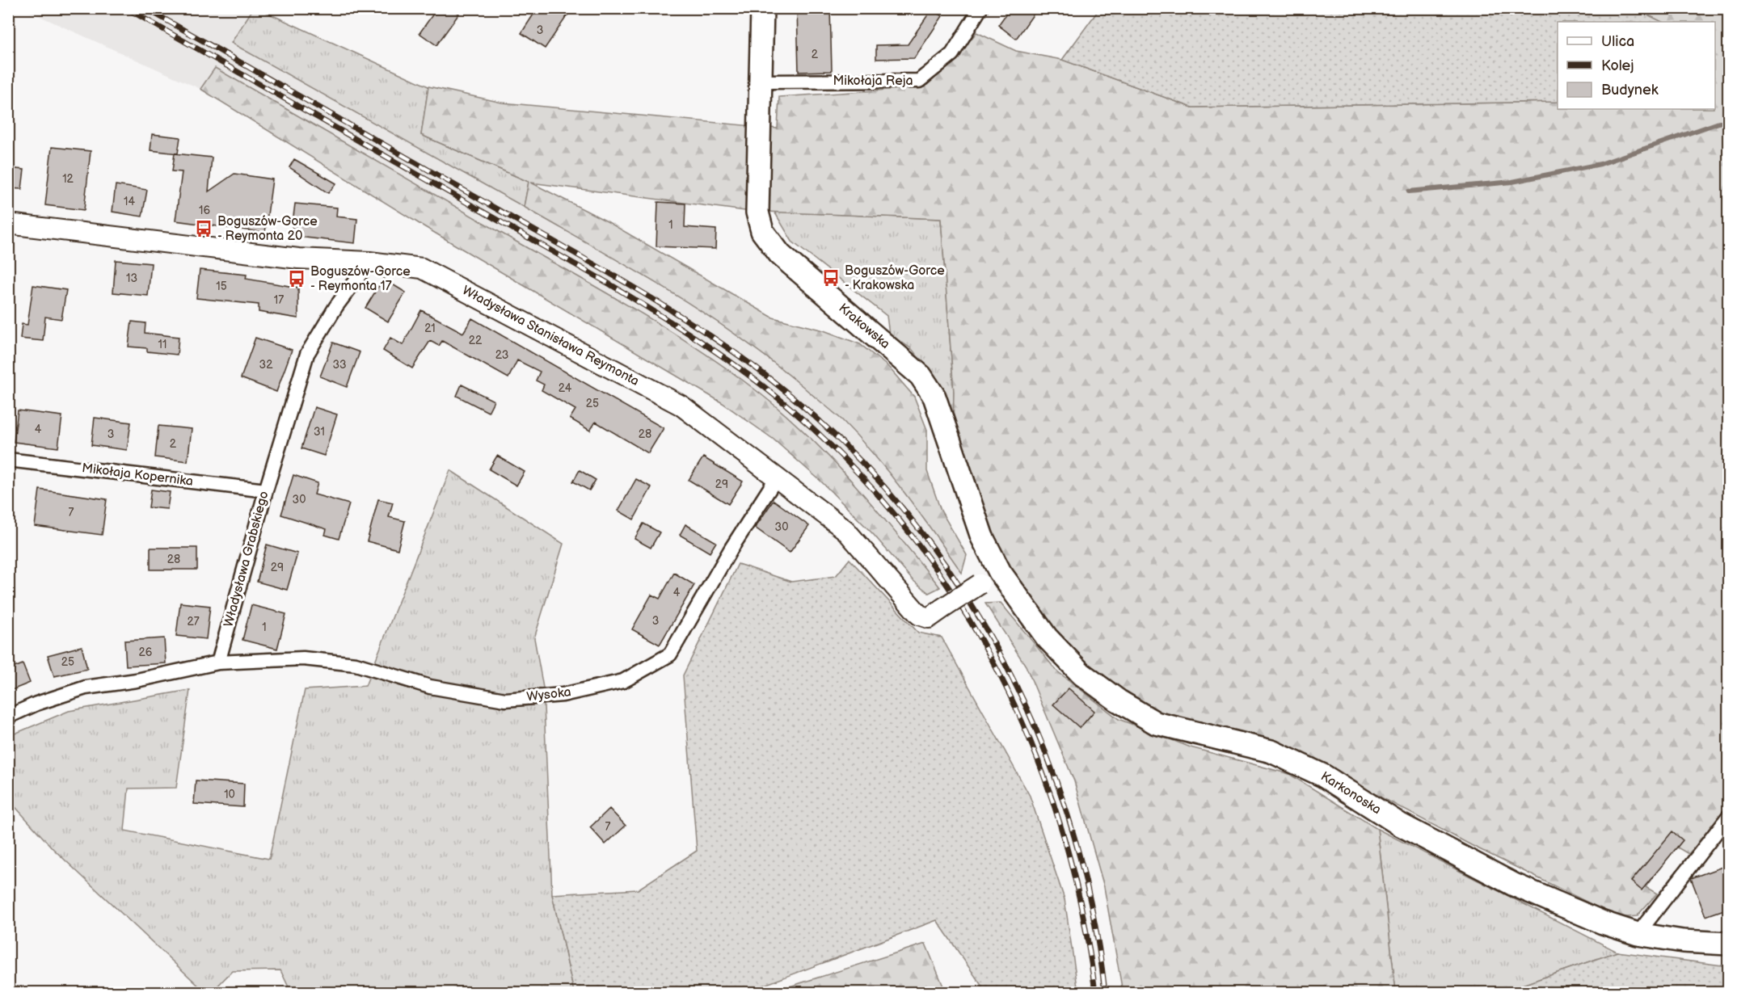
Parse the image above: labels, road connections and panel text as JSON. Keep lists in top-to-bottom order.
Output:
{
  "streets": {
    "main road": ["Krakowska", "Karkonoska"],
    "street": [
      "Mikołaja Reja",
      "Władysława Stanisława Reymonta",
      "Mikołaja Kopernika",
      "Władysława Grabskiego",
      "Wysoka"
    ]
  },
  "crossings": [
    ["Mikołaja Reja", "Krakowska"],
    ["Krakowska", "Władysława Stanisława Reymonta"],
    ["Krakowska", "Karkonoska"],
    ["Władysława Stanisława Reymonta", "Władysława Grabskiego"],
    ["Władysława Stanisława Reymonta", "Wysoka"],
    ["Władysława Stanisława Reymonta", "Karkonoska"],
    ["Mikołaja Kopernika", "Władysława Grabskiego"],
    ["Władysława Grabskiego", "Wysoka"]
  ],
  "places": {
    "bus stop": ["Boguszów-Gorce - Reymonta 20", "Boguszów-Gorce - Krakowska", "Boguszów-Gorce - Reymonta 17"]
  },
  "house_numbers": [
    "3",
    "2",
    "12",
    "14",
    "16",
    "1",
    "13",
    "15",
    "17",
    "21",
    "22",
    "11",
    "23",
    "32",
    "33",
    "24",
    "25",
    "4",
    "31",
    "3",
    "28",
    "2",
    "29",
    "30",
    "7",
    "30",
    "28",
    "29",
    "4",
    "3",
    "27",
    "1",
    "26",
    "25",
    "10",
    "7"
  ],
  "legend": ["Ulica", "Kolej", "Budynek"]
}
